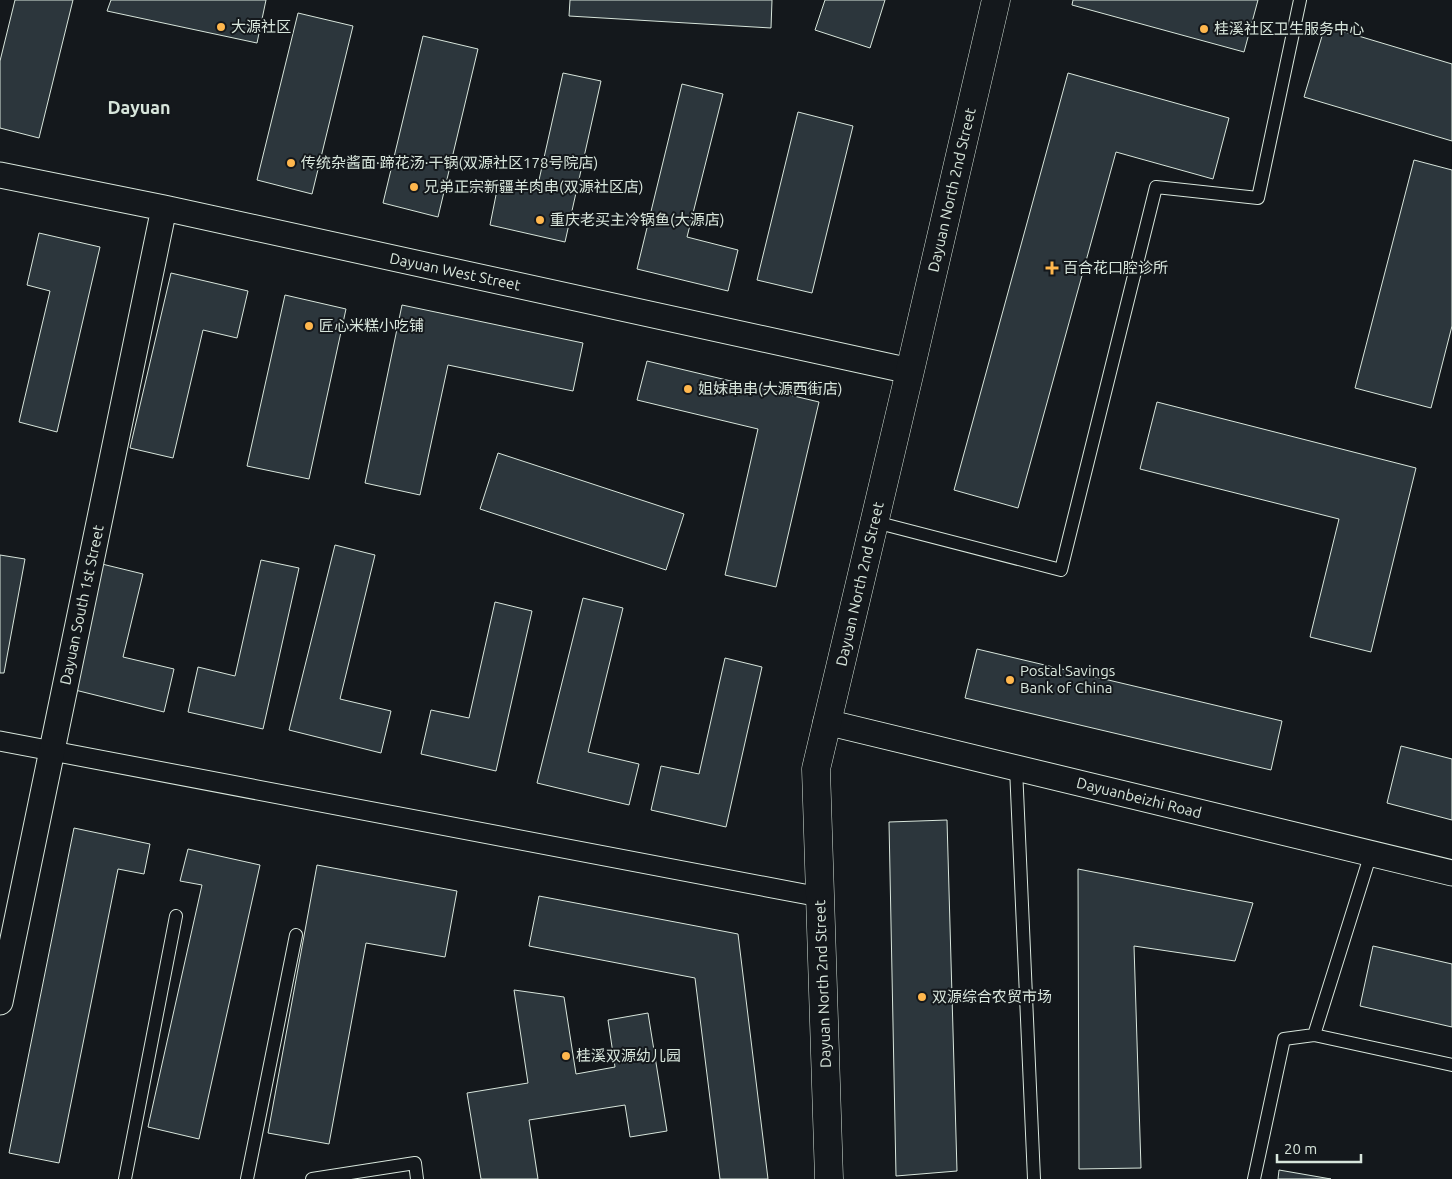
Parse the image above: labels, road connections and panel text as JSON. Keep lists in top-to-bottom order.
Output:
{
  "streets": {
    "street": [
      "Dayuan North 2nd Street",
      "Dayuan West Street",
      "Dayuan South 1st Street",
      "Dayuanbeizhi Road"
    ]
  },
  "crossings": [
    ["Dayuan North 2nd Street", "Dayuan West Street"],
    ["Dayuan North 2nd Street", "Dayuanbeizhi Road"],
    ["Dayuan West Street", "Dayuan South 1st Street"]
  ],
  "districts": ["Dayuan"],
  "places": {
    "other": [
      "大源社区",
      "桂溪社区卫生服务中心",
      "传统杂酱面·蹄花汤·干锅(双源社区178号院店)",
      "兄弟正宗新疆羊肉串(双源社区店)",
      "重庆老买主冷锅鱼(大源店)",
      "匠心米糕小吃铺",
      "姐妹串串(大源西街店)",
      "Postal Savings Bank of China",
      "双源综合农贸市场",
      "桂溪双源幼儿园"
    ],
    "health": ["百合花口腔诊所"]
  },
  "scale_bar": "20 m"
}
